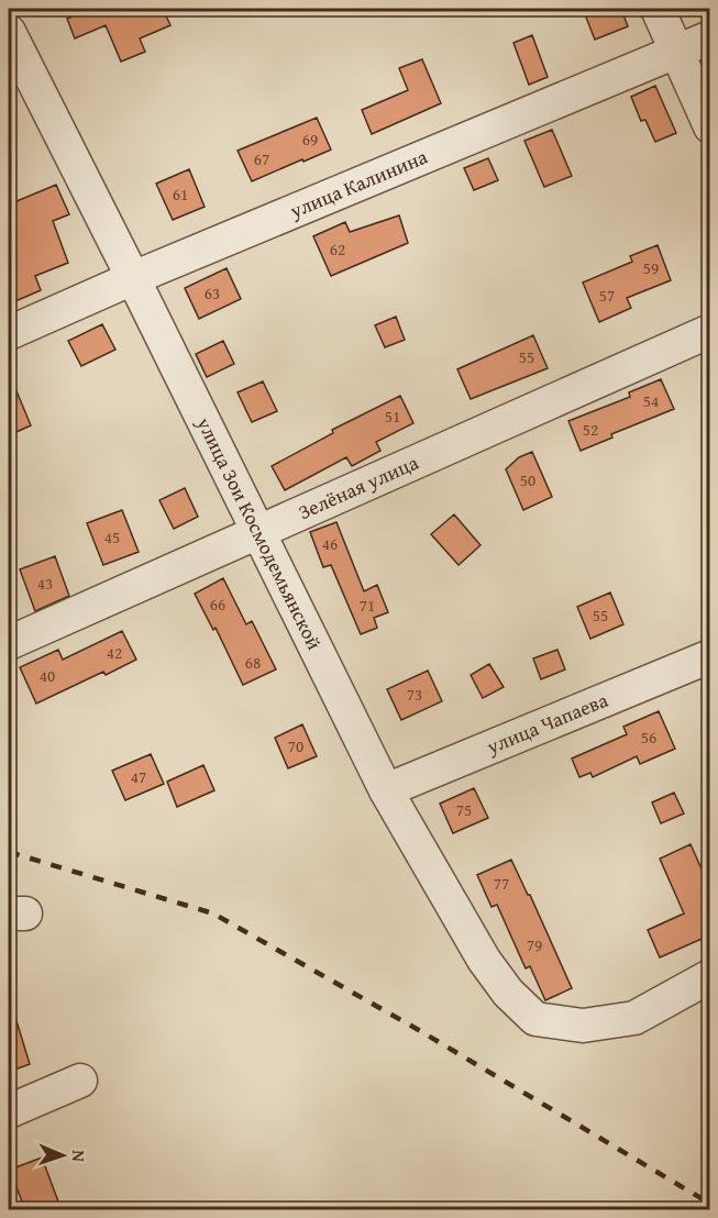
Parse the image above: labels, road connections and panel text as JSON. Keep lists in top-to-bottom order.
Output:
{
  "streets": {
    "street": [
      "улица Калинина",
      "Зелёная улица",
      "улица Зои Космодемьянской",
      "улица Чапаева"
    ]
  },
  "crossings": [
    ["улица Калинина", "улица Зои Космодемьянской"],
    ["Зелёная улица", "улица Зои Космодемьянской"],
    ["улица Зои Космодемьянской", "улица Чапаева"]
  ],
  "house_numbers": [
    "69",
    "67",
    "61",
    "62",
    "59",
    "63",
    "57",
    "55",
    "54",
    "51",
    "52",
    "50",
    "45",
    "46",
    "43",
    "66",
    "71",
    "55",
    "42",
    "68",
    "40",
    "73",
    "56",
    "70",
    "47",
    "75",
    "77",
    "79"
  ],
  "north": "right"
}
